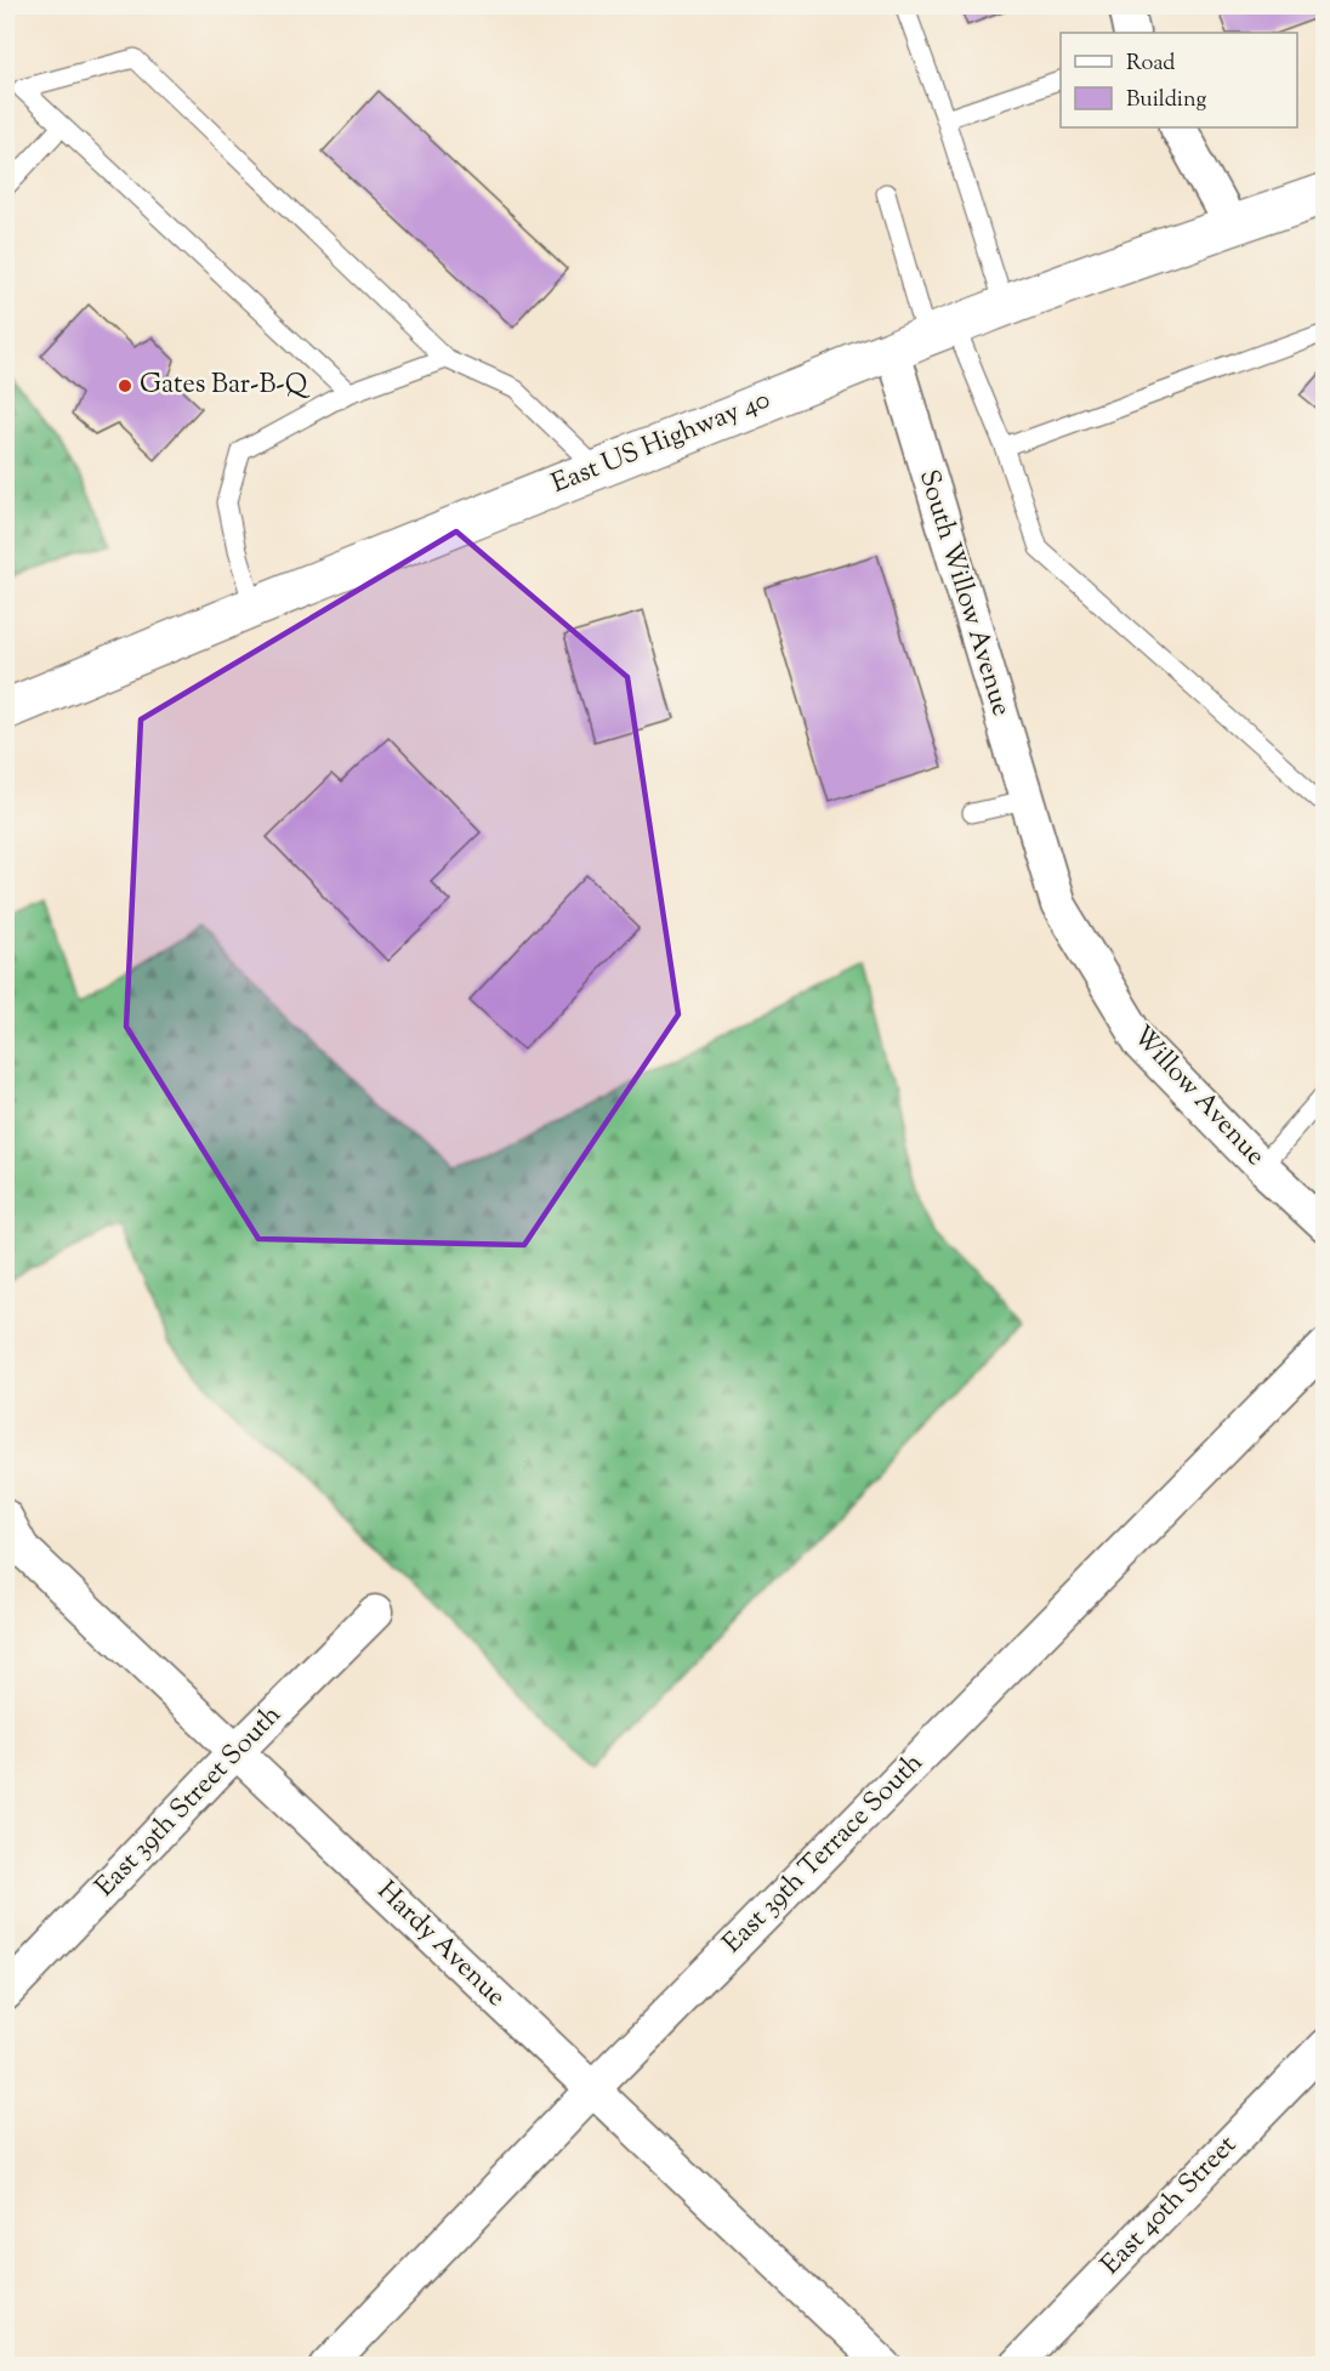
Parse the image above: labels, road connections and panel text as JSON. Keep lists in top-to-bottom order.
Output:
{
  "streets": {
    "main road": ["East US Highway 40"],
    "street": [
      "South Willow Avenue",
      "Willow Avenue",
      "East 39th Street South",
      "East 39th Terrace South",
      "Hardy Avenue",
      "East 40th Street"
    ]
  },
  "crossings": [
    ["East US Highway 40", "South Willow Avenue"],
    ["South Willow Avenue", "Willow Avenue"],
    ["East 39th Street South", "Hardy Avenue"],
    ["East 39th Terrace South", "Hardy Avenue"]
  ],
  "places": ["Gates Bar-B-Q"],
  "legend": ["Road", "Building"]
}
